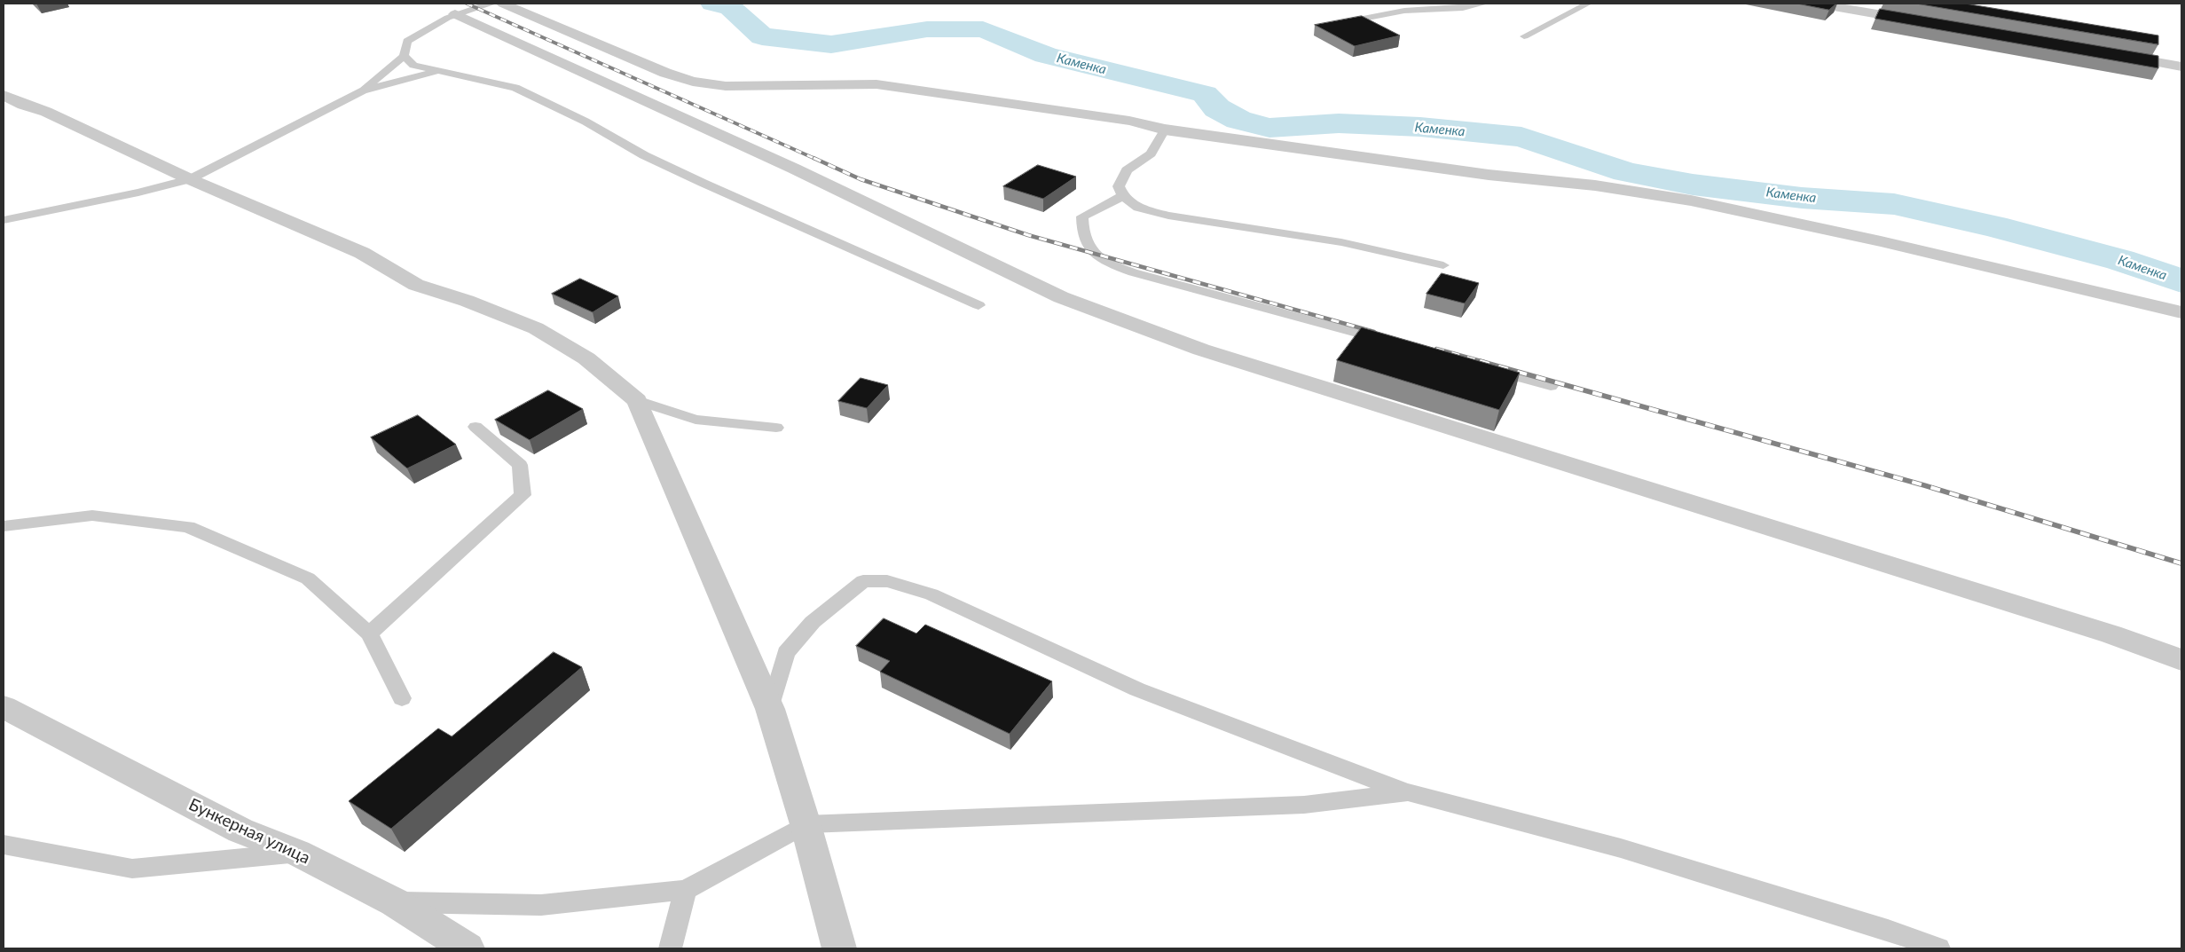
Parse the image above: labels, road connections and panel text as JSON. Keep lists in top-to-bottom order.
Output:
{
  "streets": {
    "street": ["Бункерная улица"]
  },
  "water": ["Каменка"]
}
